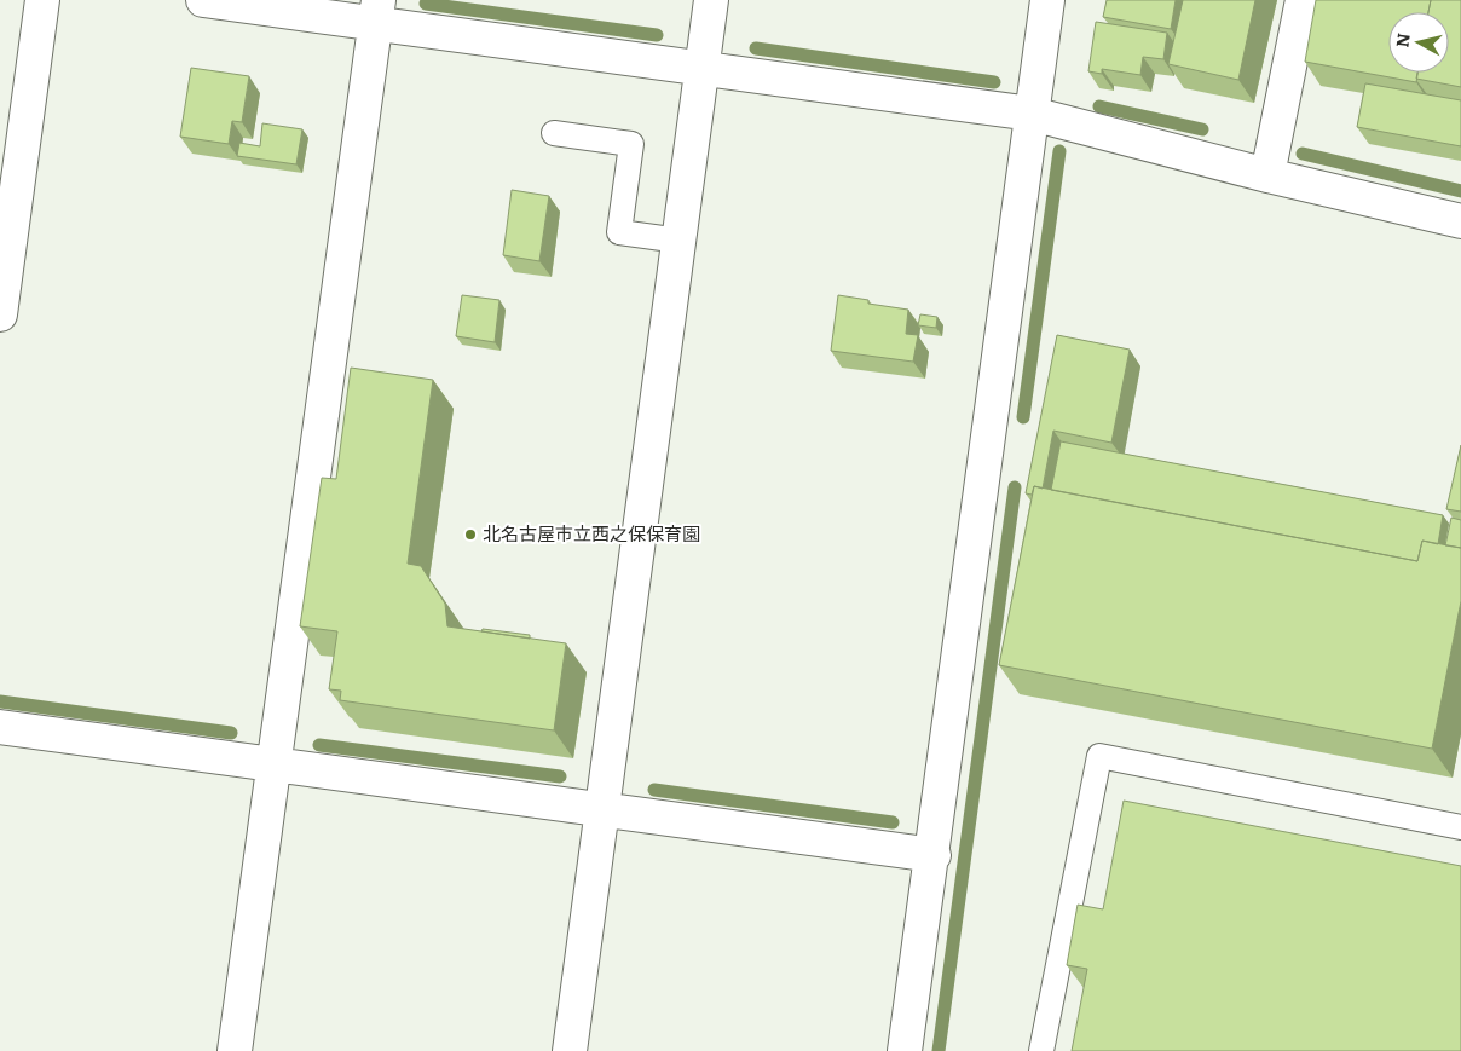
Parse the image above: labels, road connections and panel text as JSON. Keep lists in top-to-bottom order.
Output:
{
  "places": ["北名古屋市立西之保保育園"],
  "north": "left"
}
